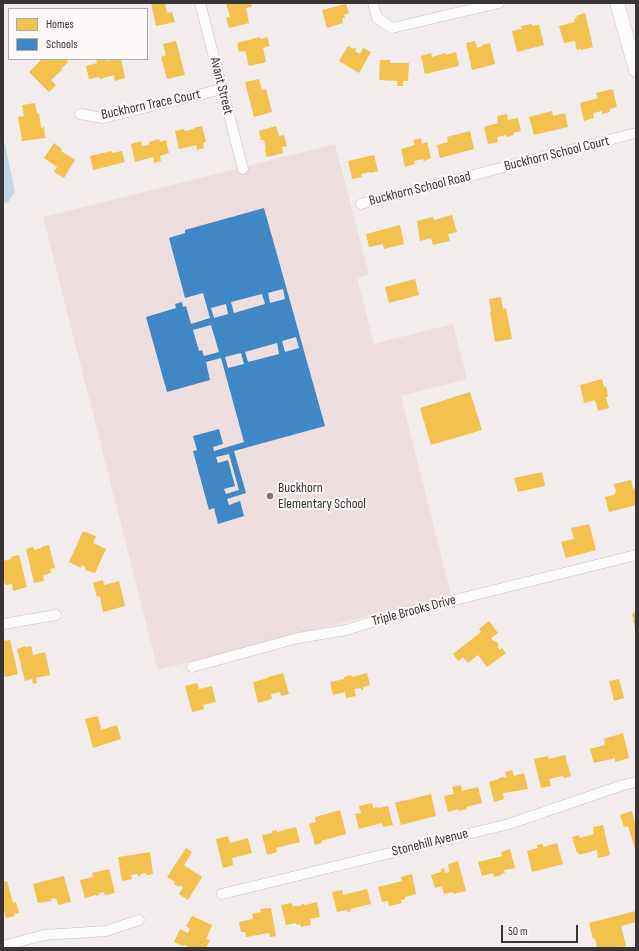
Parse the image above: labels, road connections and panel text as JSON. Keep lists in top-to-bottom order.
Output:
{
  "streets": {
    "street": [
      "Avant Street",
      "Buckhorn Trace Court",
      "Buckhorn School Court",
      "Buckhorn School Road",
      "Triple Brooks Drive",
      "Stonehill Avenue"
    ]
  },
  "crossings": [
    ["Avant Street", "Buckhorn Trace Court"],
    ["Buckhorn School Court", "Buckhorn School Road"]
  ],
  "places": ["Buckhorn Elementary School"],
  "legend": ["Homes", "Schools"],
  "scale_bar": "50 m"
}
